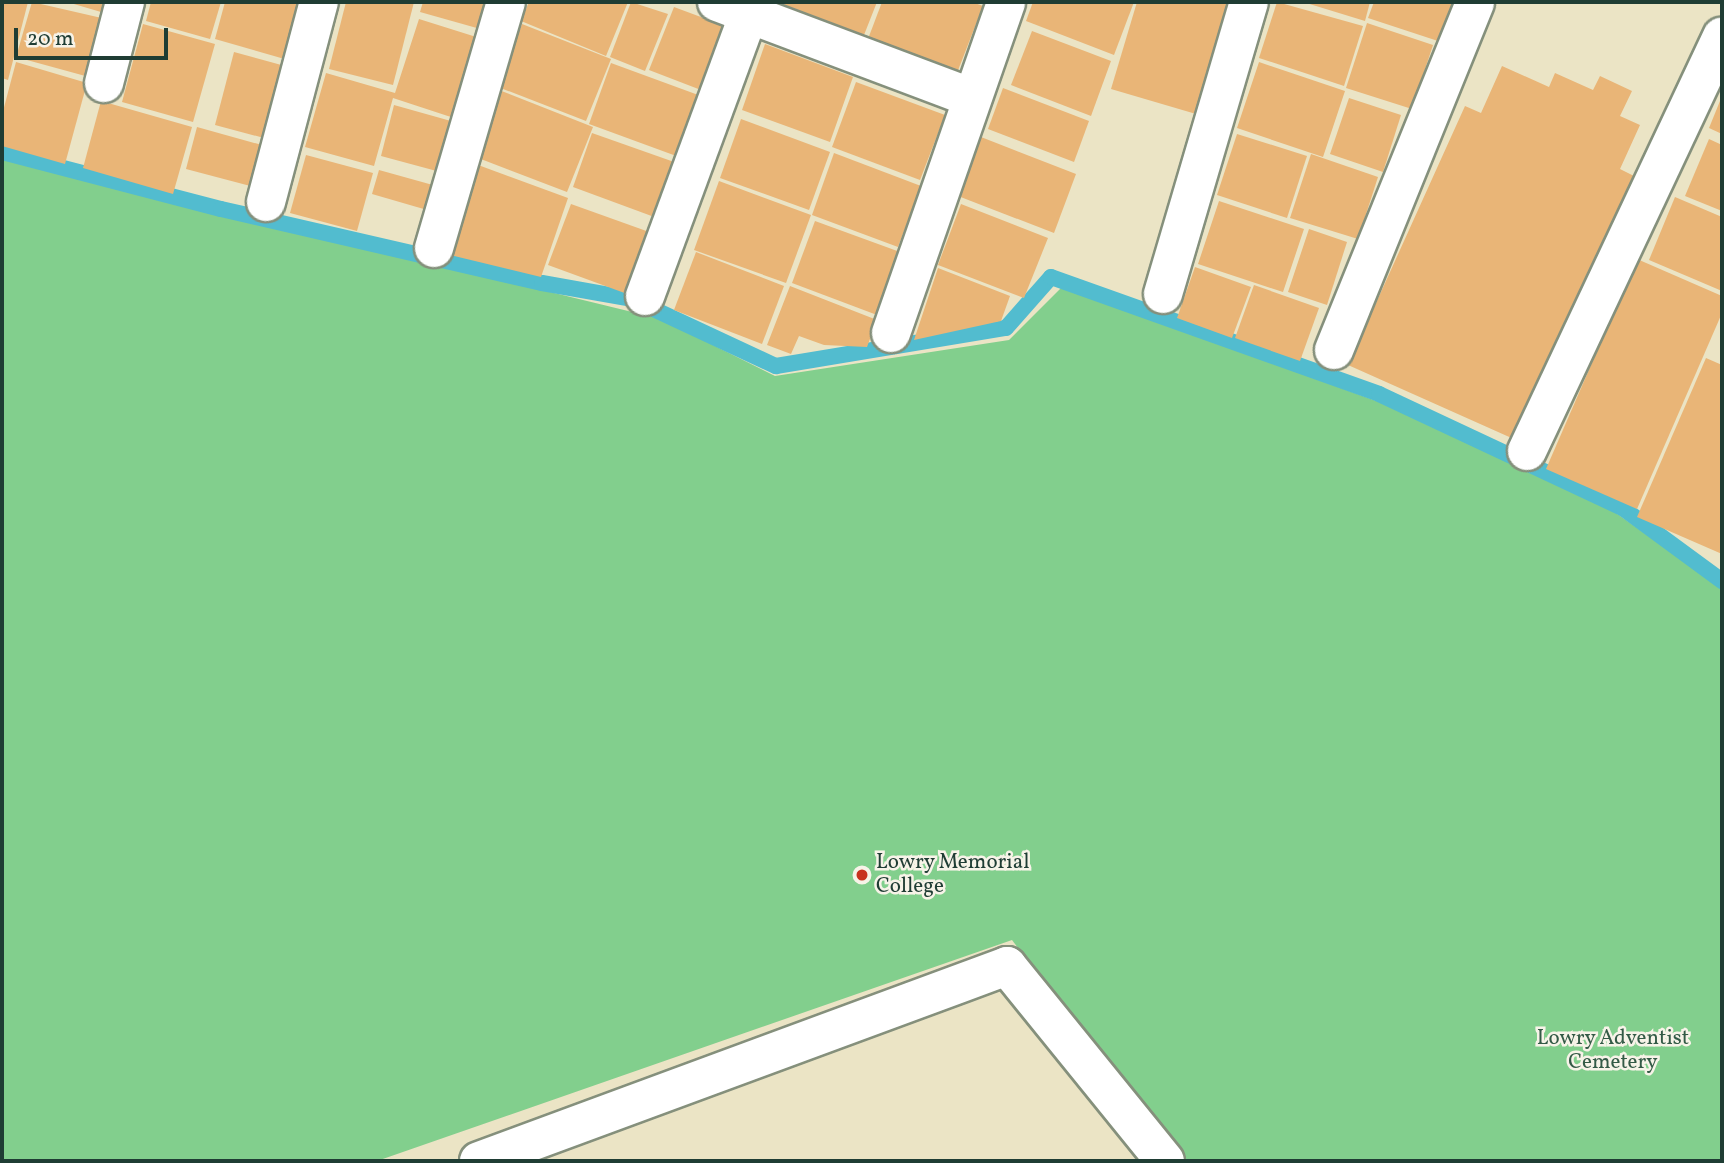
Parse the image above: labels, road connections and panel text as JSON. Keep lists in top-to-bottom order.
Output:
{
  "parks": ["Lowry Adventist Cemetery"],
  "places": ["Lowry Memorial College"],
  "scale_bar": "20 m"
}
